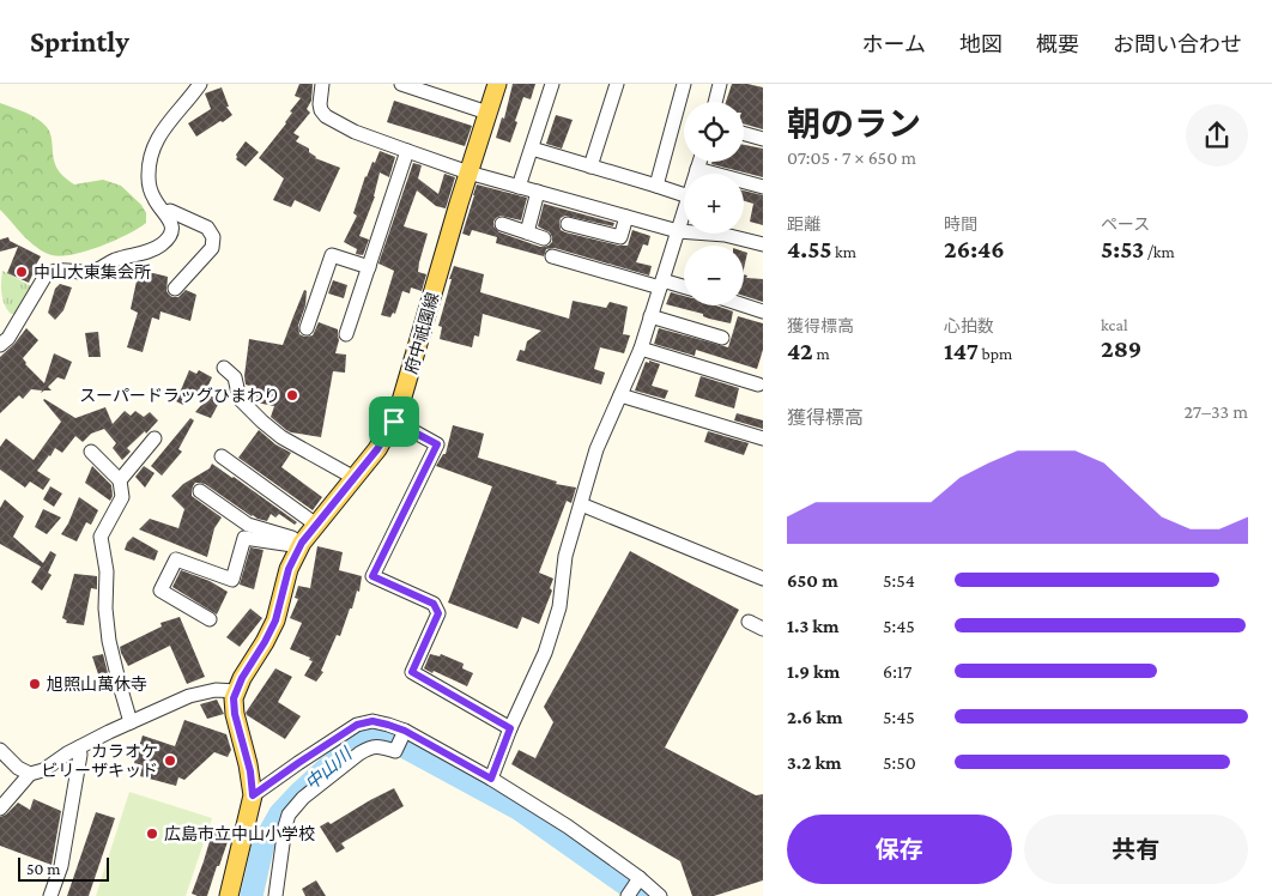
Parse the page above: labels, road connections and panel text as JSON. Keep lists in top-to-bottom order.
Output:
{
  "streets": {
    "main road": ["府中祇園線"]
  },
  "water": ["中山川"],
  "places": [
    "中山大東集会所",
    "スーパードラッグひまわり",
    "旭照山萬休寺",
    "カラオケ ビリーザキッド",
    "広島市立中山小学校"
  ],
  "scale_bar": "50 m",
  "page": {
    "header": "Sprintly",
    "nav": [
      "ホーム",
      "地図",
      "概要",
      "お問い合わせ"
    ],
    "heading": ["朝のラン", "07:05 · 7 × 650 m"],
    "map_buttons": ["+", "−"],
    "stats": [
      ["距離", "4.55 km"],
      ["時間", "26:46"],
      ["ペース", "5:53 /km"],
      ["獲得標高", "42 m"],
      ["心拍数", "147 bpm"],
      ["kcal", "289"]
    ],
    "chart": ["獲得標高", "27–33 m"],
    "list": [
      {
        "name": "650 m",
        "note": "5:54"
      },
      {
        "name": "1.3 km",
        "note": "5:45"
      },
      {
        "name": "1.9 km",
        "note": "6:17"
      },
      {
        "name": "2.6 km",
        "note": "5:45"
      },
      {
        "name": "3.2 km",
        "note": "5:50"
      }
    ],
    "buttons": ["保存", "共有"],
    "scale": "50 m"
  }
}
